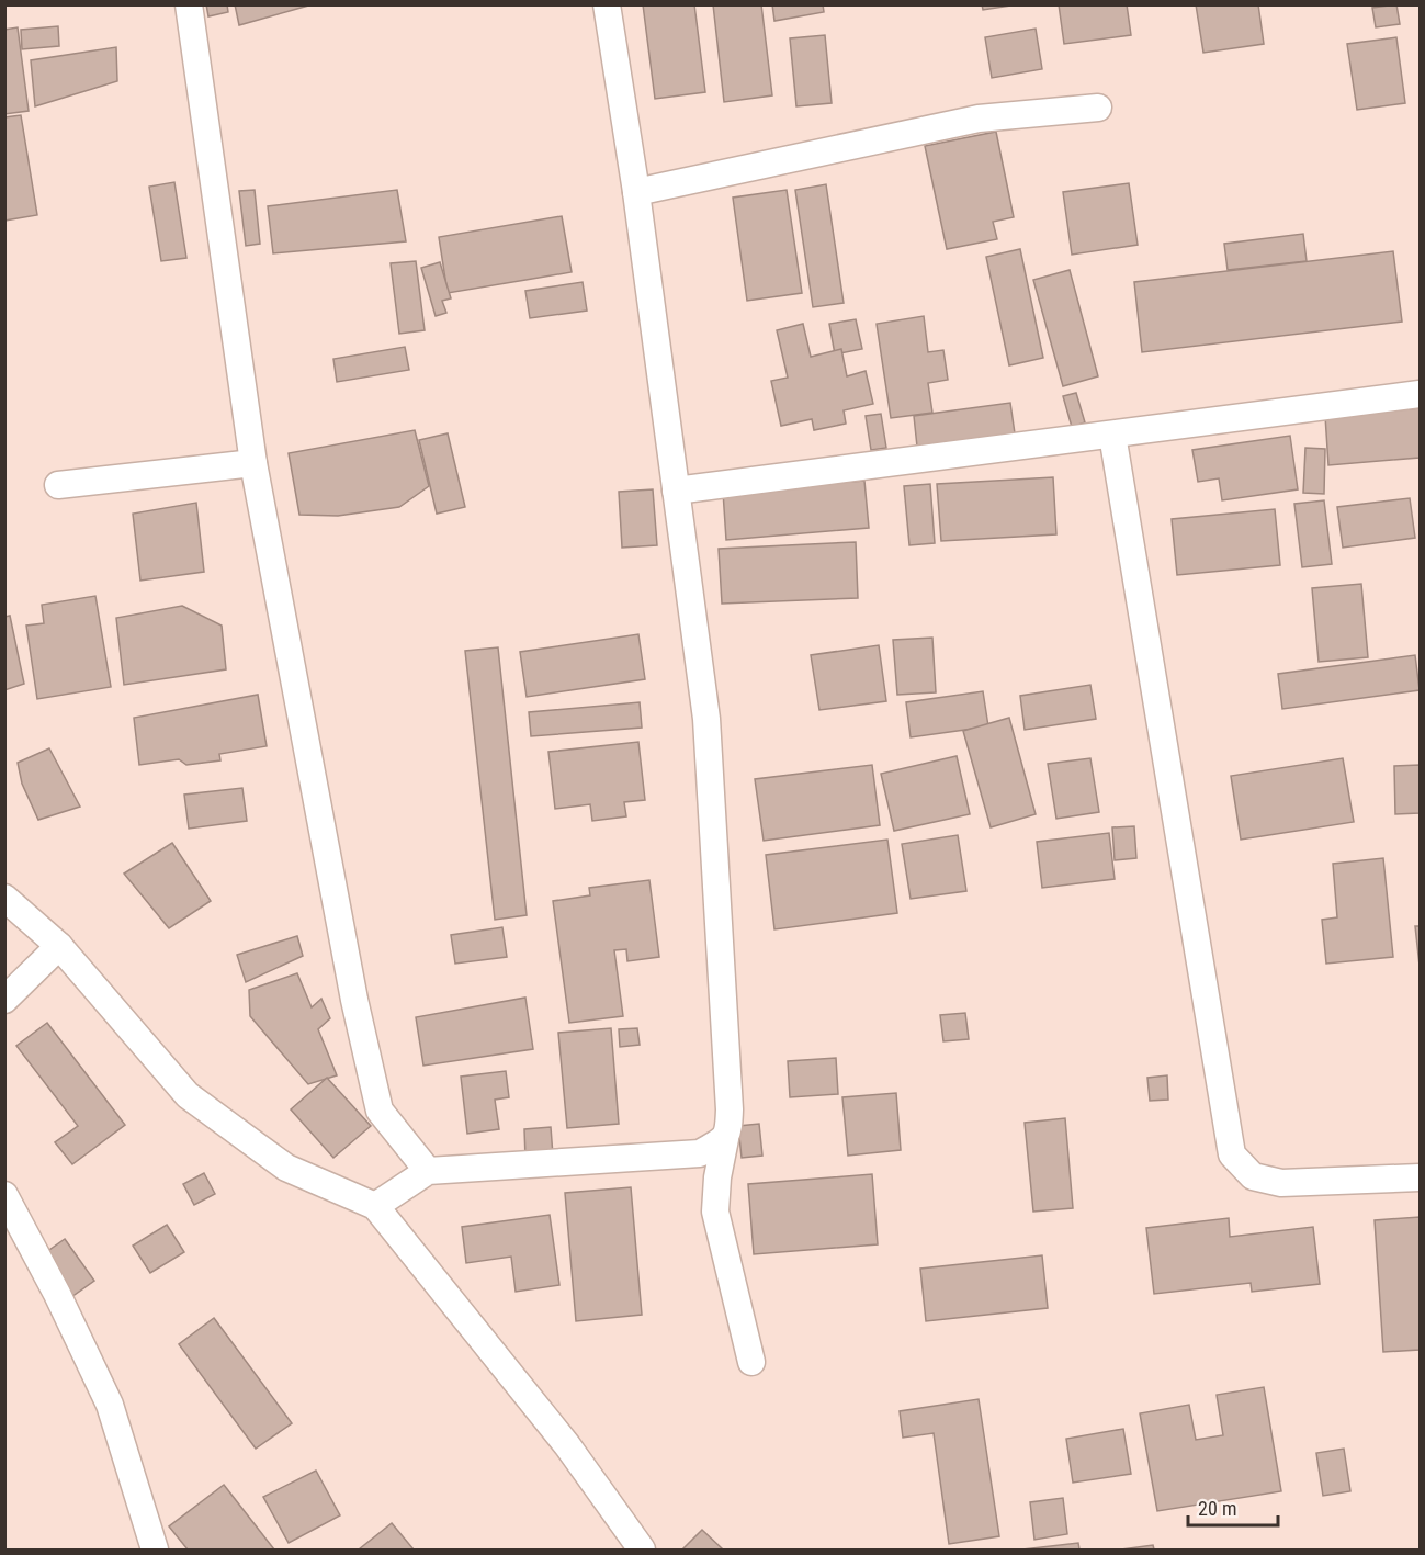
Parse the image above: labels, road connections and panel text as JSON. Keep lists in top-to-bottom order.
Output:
{
  "scale_bar": "20 m"
}
